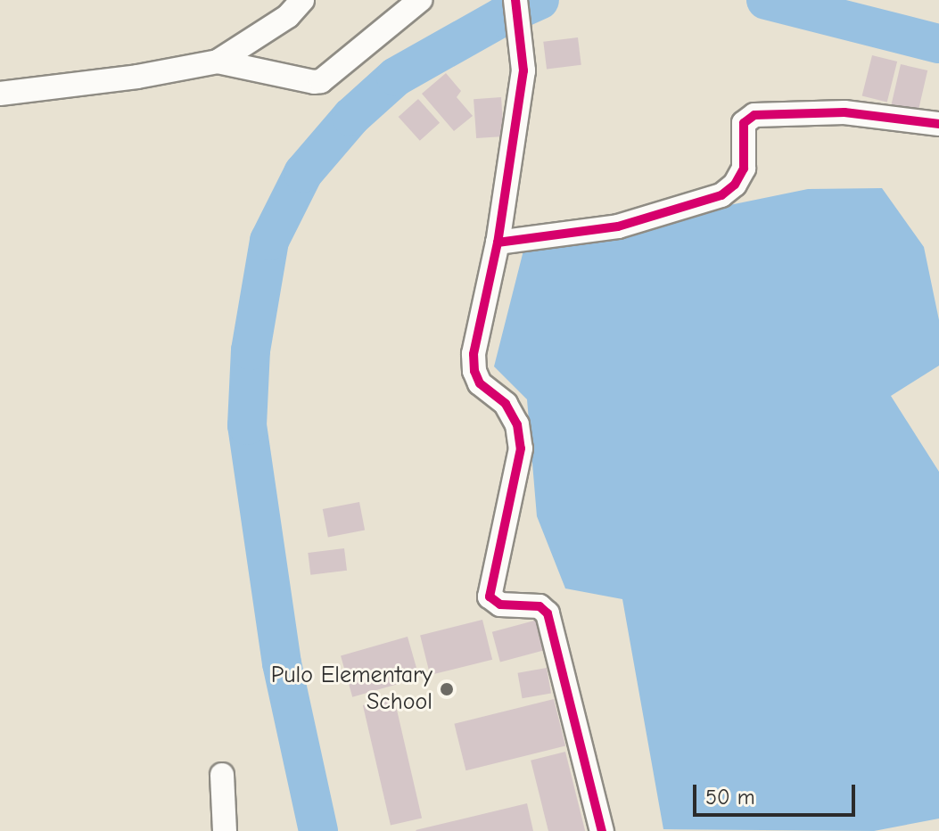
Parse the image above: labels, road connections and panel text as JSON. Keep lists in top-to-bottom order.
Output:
{
  "places": ["Pulo Elementary School"],
  "scale_bar": "50 m"
}
